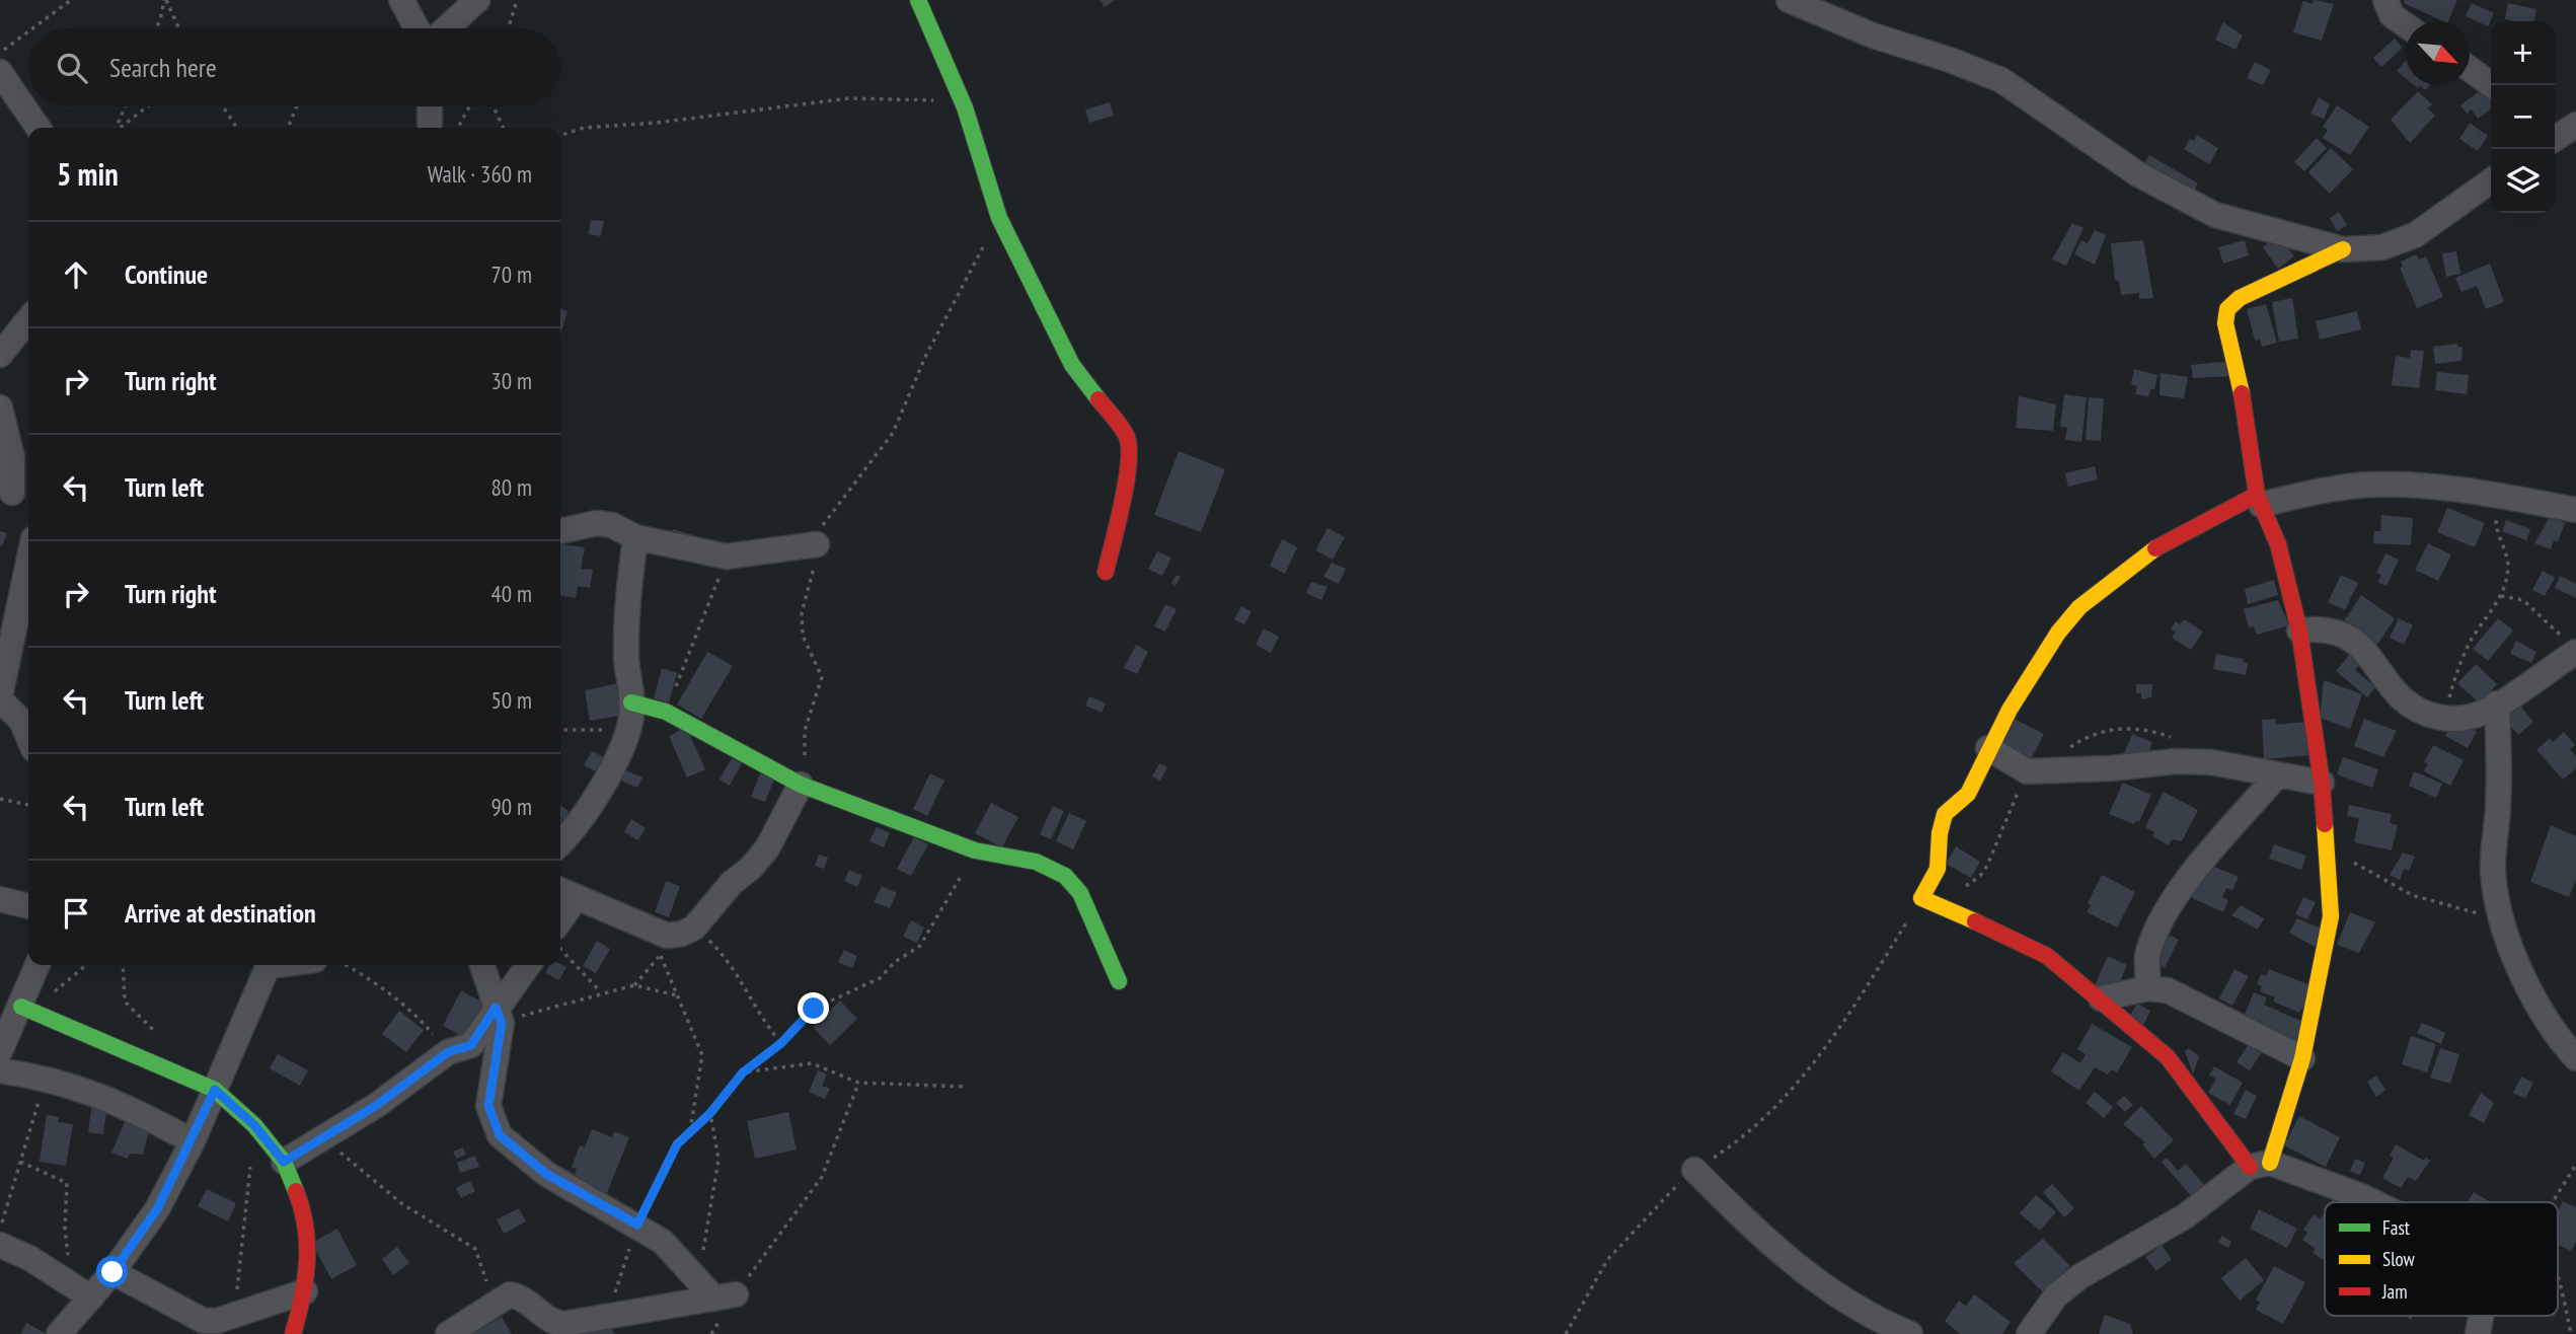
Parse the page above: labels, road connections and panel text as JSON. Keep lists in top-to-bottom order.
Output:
{
  "legend": ["Fast", "Slow", "Jam"],
  "north": "bottom right",
  "page": {
    "map_buttons": ["+", "−"],
    "search": "Search here",
    "heading": ["5 min", "Walk · 360 m"],
    "list": [
      ["Continue", "70 m"],
      ["Turn right", "30 m"],
      ["Turn left", "80 m"],
      ["Turn right", "40 m"],
      ["Turn left", "50 m"],
      ["Turn left", "90 m"],
      "Arrive at destination"
    ]
  }
}
